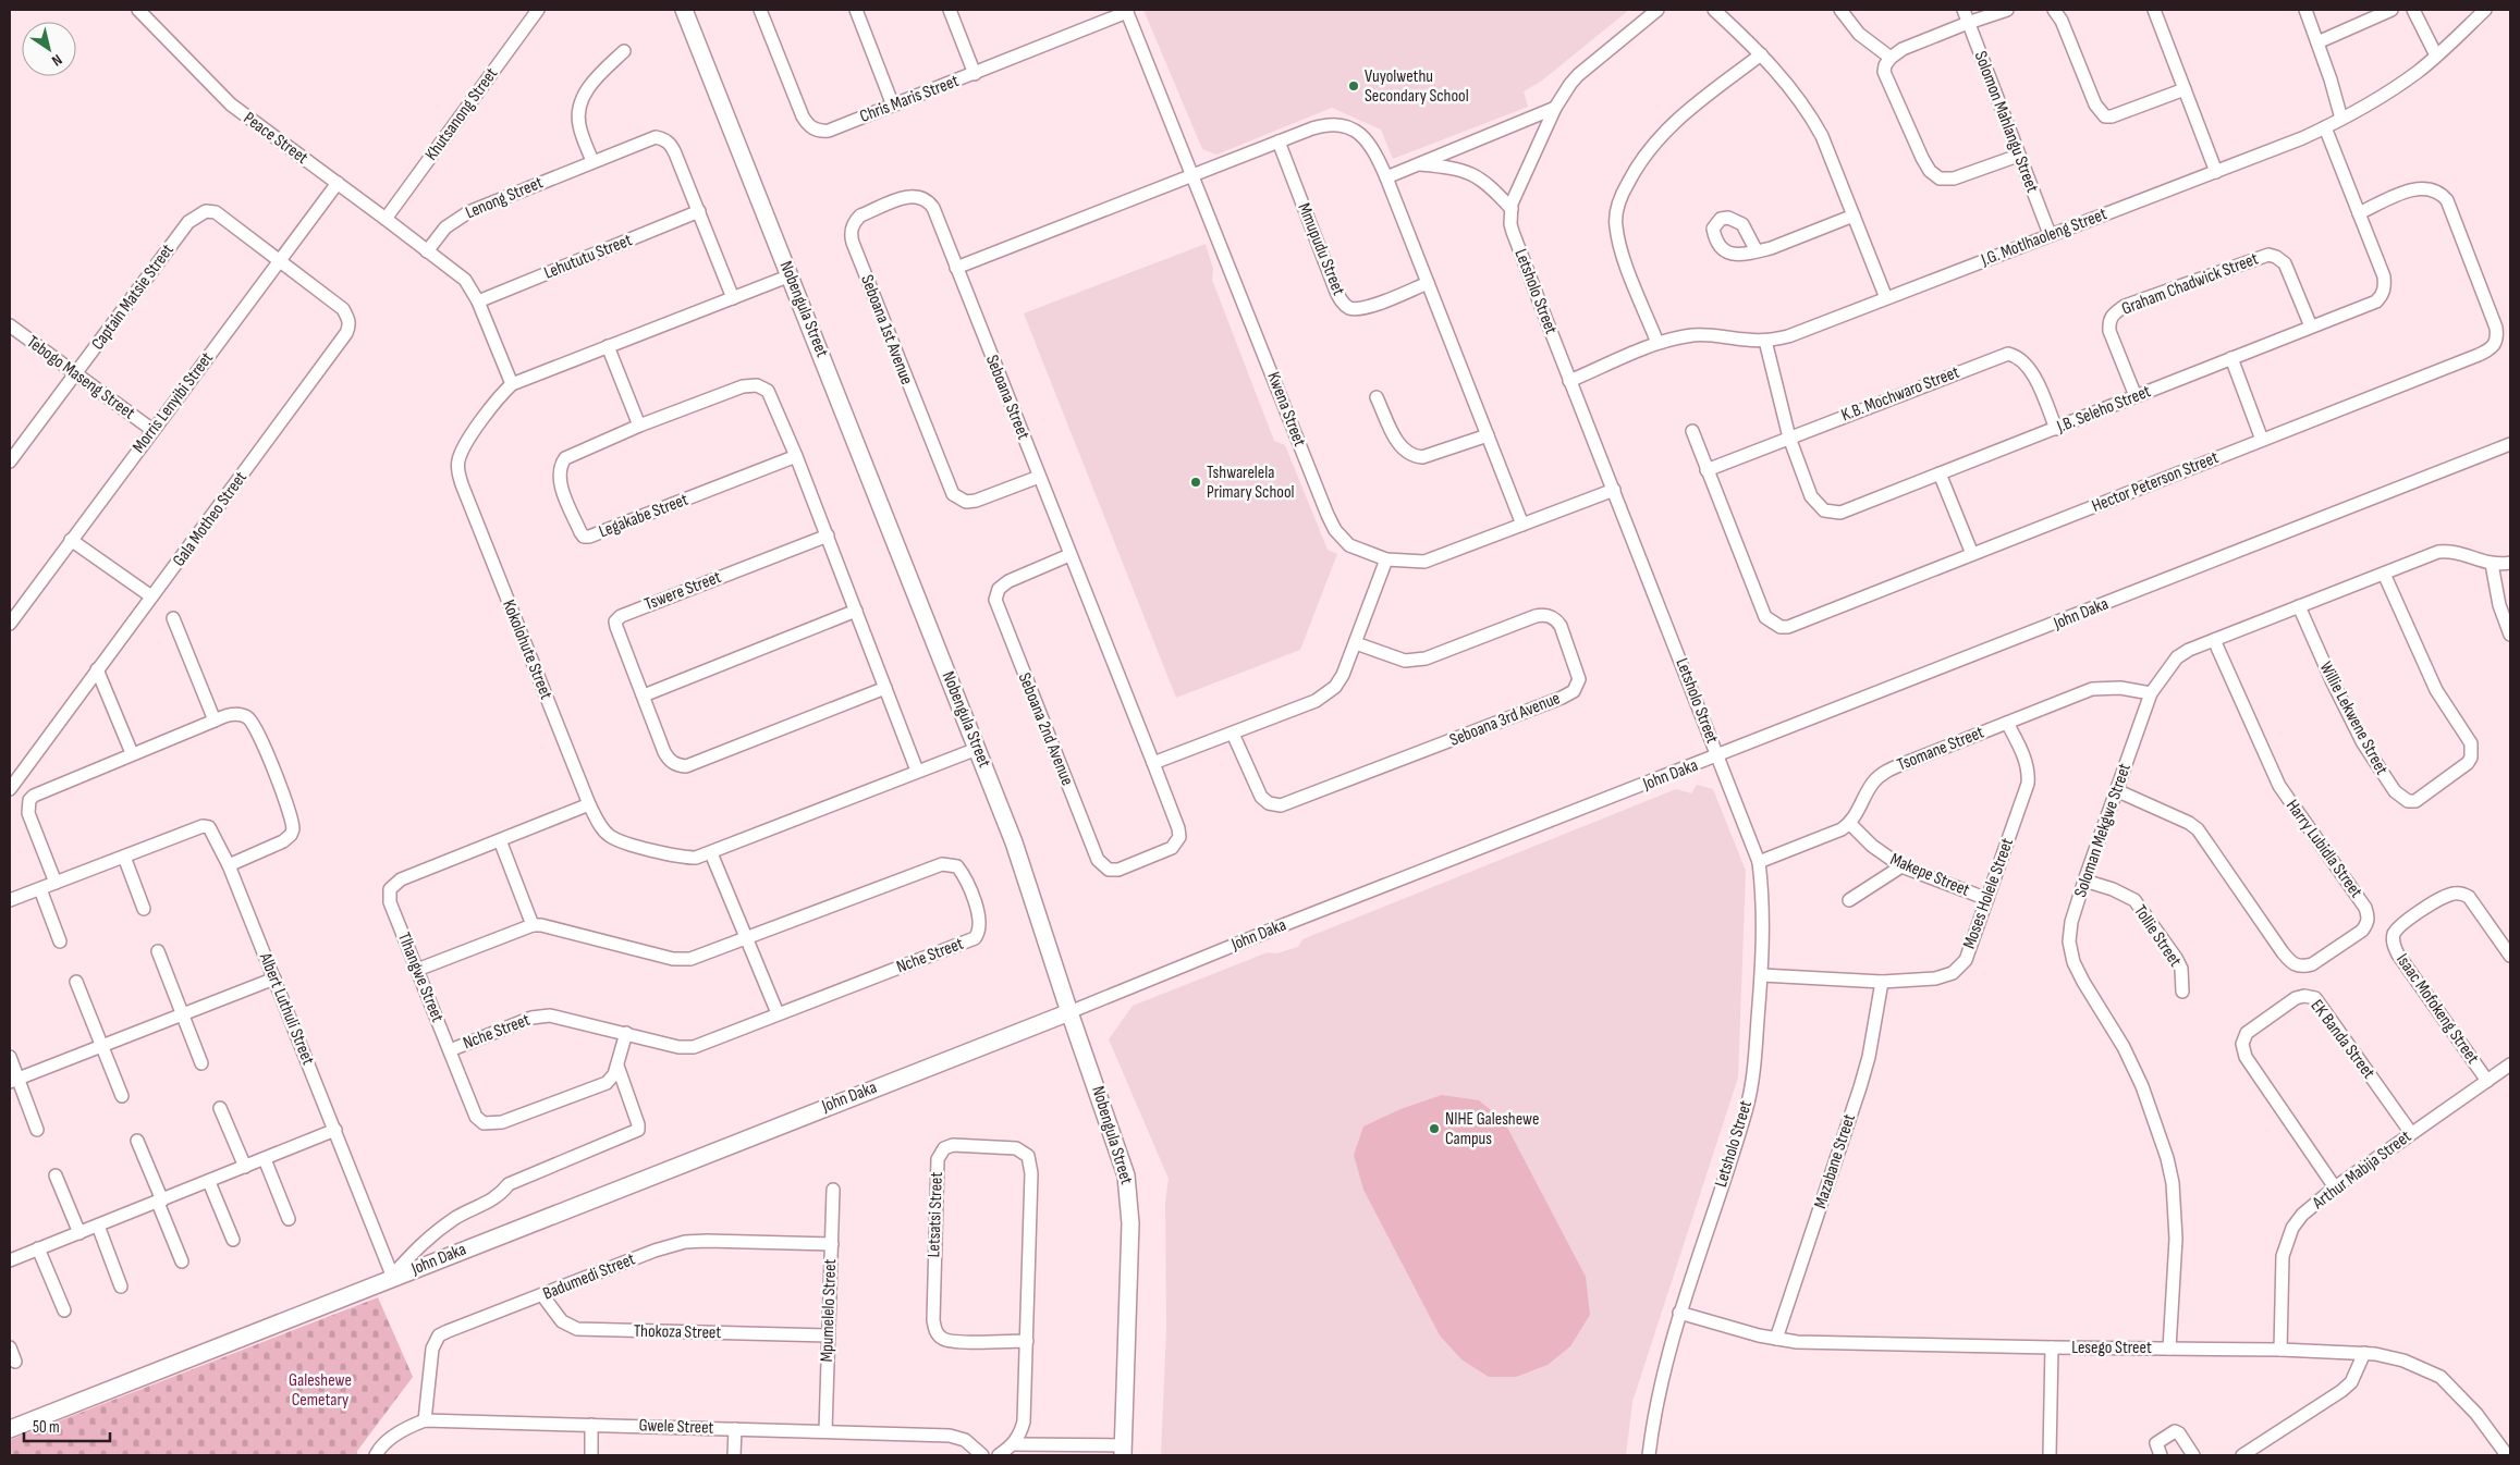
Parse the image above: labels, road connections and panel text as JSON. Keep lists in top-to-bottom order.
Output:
{
  "streets": {
    "street": [
      "Chris Maris Street",
      "Khutsanong Street",
      "Solomon Mahlangu Street",
      "Peace Street",
      "Lenong Street",
      "J.G. Motlhaoleng Street",
      "Mmupudu Street",
      "Lehututu Street",
      "Graham Chadwick Street",
      "Letsholo Street",
      "Captain Matsie Street",
      "Nobengula Street",
      "Seboana 1st Avenue",
      "Tebogo Maseng Street",
      "K.B. Mochwaro Street",
      "Seboana Street",
      "Morris Lenyibi Street",
      "Kwena Street",
      "J.B. Seleho Street",
      "Hector Peterson Street",
      "Legakabe Street",
      "Gala Motheo Street",
      "Tswere Street",
      "John Daka",
      "Kokolohute Street",
      "Willie Lekwene Street",
      "Seboana 3rd Avenue",
      "Seboana 2nd Avenue",
      "Tsomane Street",
      "Soloman Mekgwe Street",
      "Harry Lubidla Street",
      "Makepe Street",
      "Moses Holele Street",
      "Tollie Street",
      "Nche Street",
      "Tlhangwe Street",
      "Albert Luthuli Street",
      "Isaac Mofokeng Street",
      "EK Banda Street",
      "Mazabane Street",
      "Arthur Mabija Street",
      "Letsatsi Street",
      "Badumedi Street",
      "Mpumelelo Street",
      "Thokoza Street",
      "Lesego Street",
      "Gwele Street"
    ]
  },
  "crossings": [
    ["Chris Maris Street", "Kwena Street"],
    ["Khutsanong Street", "Peace Street"],
    ["Solomon Mahlangu Street", "J.G. Motlhaoleng Street"],
    ["Peace Street", "Lenong Street"],
    ["Peace Street", "Morris Lenyibi Street"],
    ["Lenong Street", "Lehututu Street"],
    ["Lenong Street", "Kokolohute Street"],
    ["J.G. Motlhaoleng Street", "Letsholo Street"],
    ["J.G. Motlhaoleng Street", "J.B. Seleho Street"],
    ["Graham Chadwick Street", "J.B. Seleho Street"],
    ["Letsholo Street", "Kwena Street"],
    ["Letsholo Street", "John Daka"],
    ["Letsholo Street", "Moses Holele Street"],
    ["Letsholo Street", "Lesego Street"],
    ["Captain Matsie Street", "Tebogo Maseng Street"],
    ["Captain Matsie Street", "Morris Lenyibi Street"],
    ["Captain Matsie Street", "Gala Motheo Street"],
    ["Nobengula Street", "John Daka"],
    ["Nobengula Street", "Kokolohute Street"],
    ["Seboana 1st Avenue", "Seboana Street"],
    ["Tebogo Maseng Street", "Morris Lenyibi Street"],
    ["K.B. Mochwaro Street", "J.B. Seleho Street"],
    ["K.B. Mochwaro Street", "Hector Peterson Street"],
    ["Seboana Street", "Seboana 2nd Avenue"],
    ["Morris Lenyibi Street", "Gala Motheo Street"],
    ["J.B. Seleho Street", "Hector Peterson Street"],
    ["Legakabe Street", "Tswere Street"],
    ["Legakabe Street", "Kokolohute Street"],
    ["John Daka", "Albert Luthuli Street"],
    ["Kokolohute Street", "Tlhangwe Street"],
    ["Willie Lekwene Street", "Soloman Mekgwe Street"],
    ["Tsomane Street", "Soloman Mekgwe Street"],
    ["Tsomane Street", "Makepe Street"],
    ["Tsomane Street", "Moses Holele Street"],
    ["Soloman Mekgwe Street", "Harry Lubidla Street"],
    ["Soloman Mekgwe Street", "Tollie Street"],
    ["Soloman Mekgwe Street", "Lesego Street"],
    ["Makepe Street", "Moses Holele Street"],
    ["Moses Holele Street", "Mazabane Street"],
    ["Nche Street", "Tlhangwe Street"],
    ["Isaac Mofokeng Street", "Arthur Mabija Street"],
    ["EK Banda Street", "Arthur Mabija Street"],
    ["Mazabane Street", "Lesego Street"],
    ["Arthur Mabija Street", "Lesego Street"],
    ["Badumedi Street", "Mpumelelo Street"],
    ["Badumedi Street", "Thokoza Street"],
    ["Badumedi Street", "Gwele Street"],
    ["Mpumelelo Street", "Thokoza Street"],
    ["Mpumelelo Street", "Gwele Street"]
  ],
  "parks": ["Galeshewe Cemetary"],
  "places": ["Vuyolwethu Secondary School", "Tshwarelela Primary School", "NIHE Galeshewe Campus"],
  "scale_bar": "50 m",
  "north": "bottom right"
}
